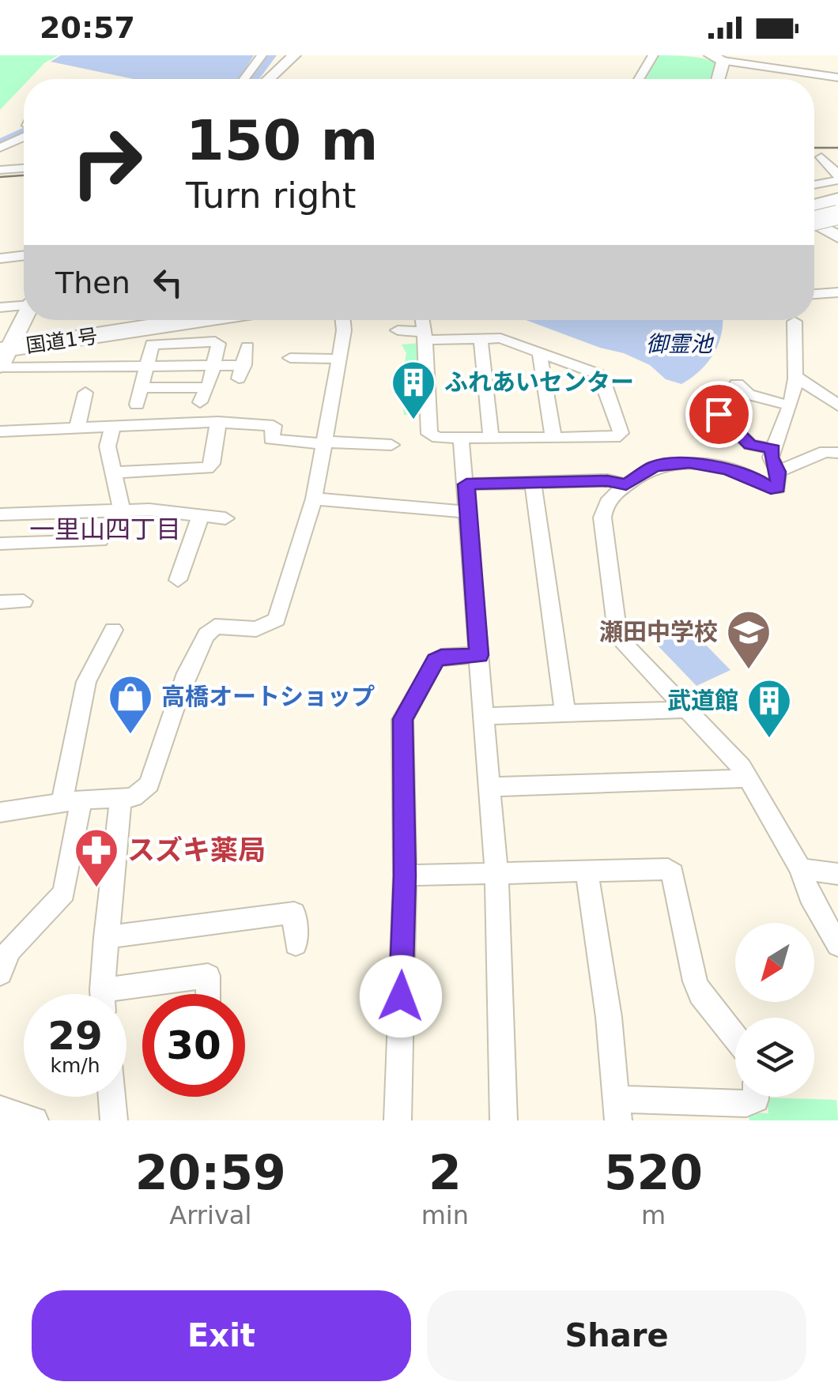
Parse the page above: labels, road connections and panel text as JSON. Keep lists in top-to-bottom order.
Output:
{
  "streets": {
    "highway": ["国道1号"]
  },
  "districts": ["一里山四丁目"],
  "water": ["御霊池"],
  "places": {
    "building": ["ふれあいセンター", "武道館"],
    "school or university": ["瀬田中学校"],
    "shop": ["高橋オートショップ"],
    "pharmacy": ["スズキ薬局"]
  },
  "north": "bottom left",
  "page": {
    "status": "20:57",
    "turn": ["150 m", "Turn right"],
    "then": "Then",
    "speed": "29 km/h",
    "limit": "30",
    "eta": [
      "20:59",
      "Arrival",
      "2",
      "min",
      "520",
      "m"
    ],
    "buttons": ["Exit", "Share"]
  }
}
